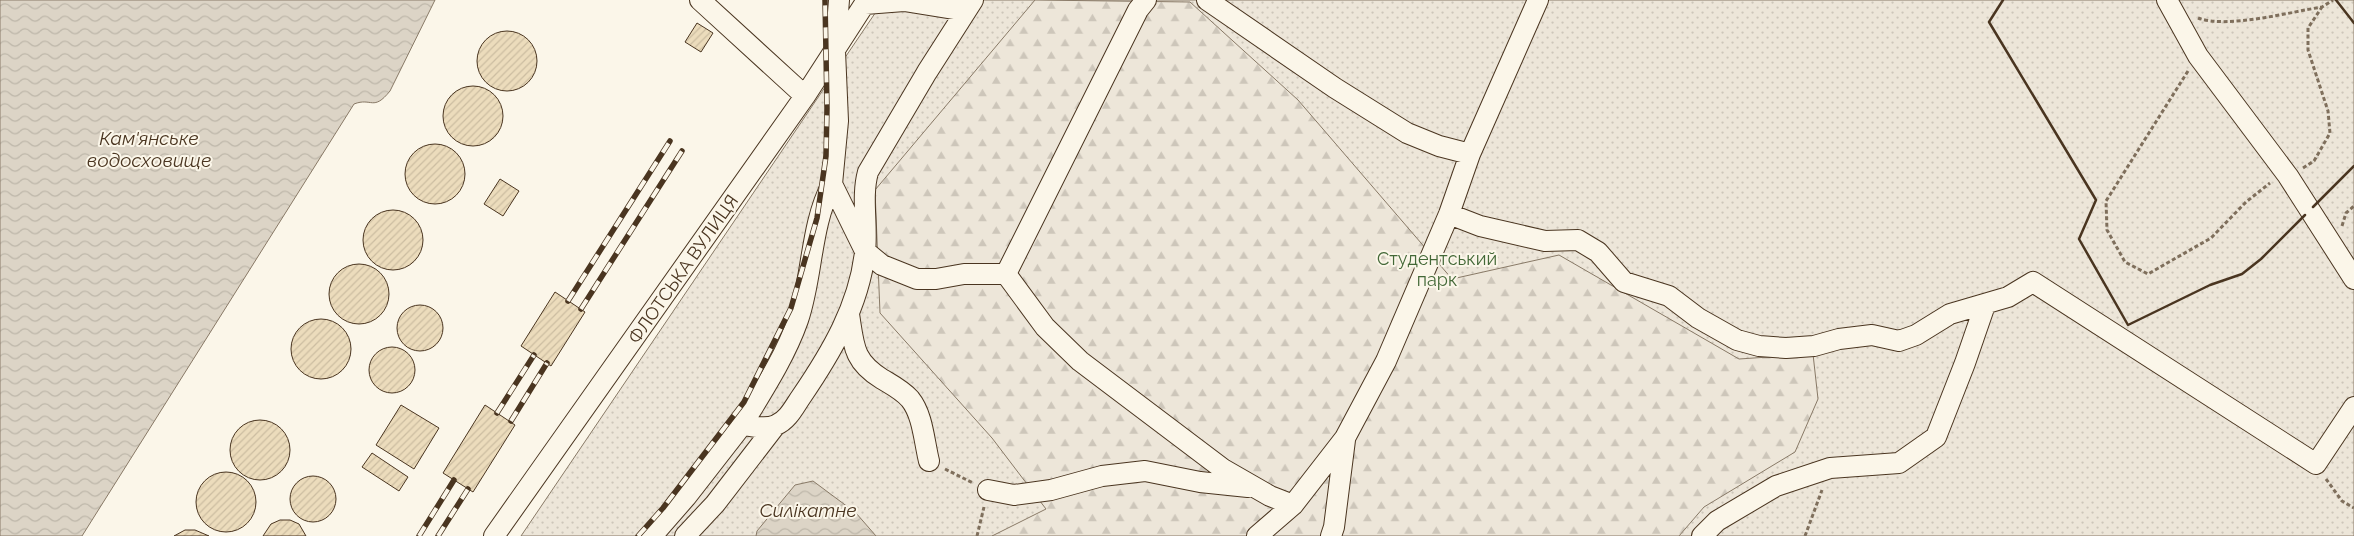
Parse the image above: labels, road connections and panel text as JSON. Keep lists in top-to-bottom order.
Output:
{
  "streets": {
    "street": ["ФЛОТСЬКА ВУЛИЦЯ"]
  },
  "water": ["Кам'янське водосховище", "Силікатне"],
  "parks": ["Студентський парк"]
}
